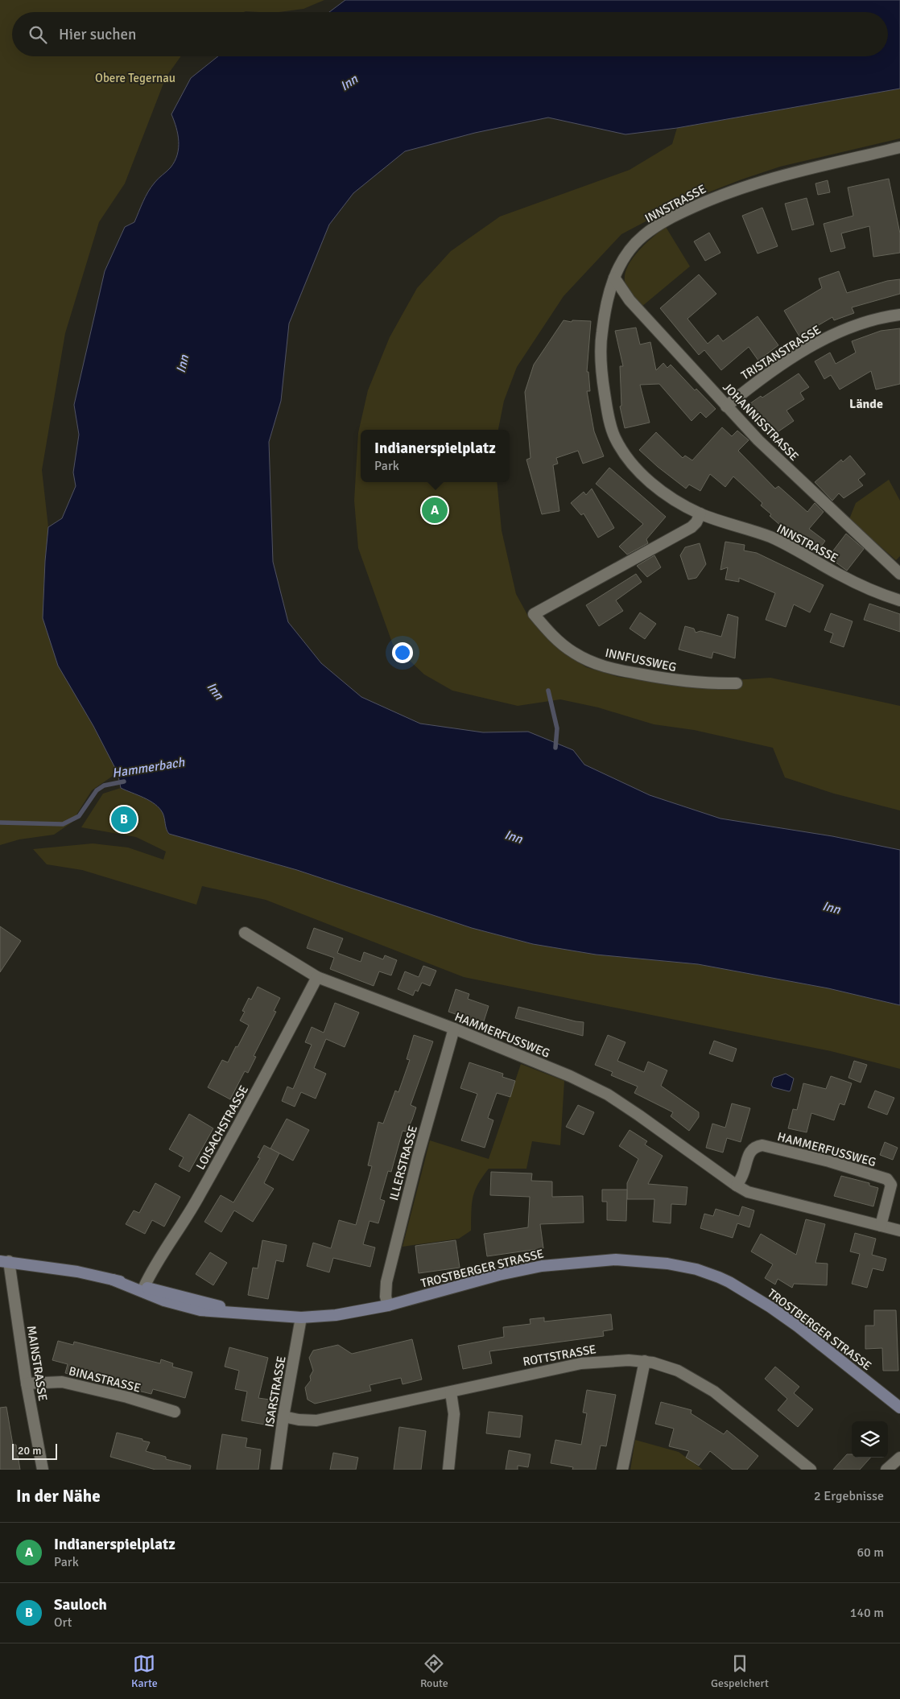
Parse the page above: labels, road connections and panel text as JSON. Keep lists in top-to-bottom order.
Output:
{
  "streets": {
    "main road": ["TROSTBERGER STRASSE"],
    "street": [
      "INNSTRASSE",
      "TRISTANSTRASSE",
      "JOHANNISSTRASSE",
      "INNFUSSWEG",
      "HAMMERFUSSWEG",
      "LOISACHSTRASSE",
      "ILLERSTRASSE",
      "ROTTSTRASSE",
      "MAINSTRASSE",
      "BINASTRASSE",
      "ISARSTRASSE"
    ]
  },
  "crossings": [
    ["INNSTRASSE", "JOHANNISSTRASSE"],
    ["INNSTRASSE", "INNFUSSWEG"],
    ["TRISTANSTRASSE", "JOHANNISSTRASSE"],
    ["HAMMERFUSSWEG", "LOISACHSTRASSE"],
    ["HAMMERFUSSWEG", "ILLERSTRASSE"],
    ["LOISACHSTRASSE", "TROSTBERGER STRASSE"],
    ["ILLERSTRASSE", "TROSTBERGER STRASSE"],
    ["TROSTBERGER STRASSE", "MAINSTRASSE"],
    ["TROSTBERGER STRASSE", "ISARSTRASSE"],
    ["ROTTSTRASSE", "ISARSTRASSE"],
    ["MAINSTRASSE", "BINASTRASSE"]
  ],
  "districts": ["Lände"],
  "water": ["Inn", "Hammerbach"],
  "parks": ["Obere Tegernau"],
  "scale_bar": "20 m",
  "page": {
    "search": "Hier suchen",
    "popup": ["Indianerspielplatz", "Park"],
    "pins": ["A", "B"],
    "scale": "20 m",
    "heading": ["In der Nähe", "2 Ergebnisse"],
    "list": [
      {
        "mark": "A",
        "name": "Indianerspielplatz",
        "note": "Park",
        "value": "60 m"
      },
      {
        "mark": "B",
        "name": "Sauloch",
        "note": "Ort",
        "value": "140 m"
      }
    ],
    "nav": ["Karte", "Route", "Gespeichert"]
  }
}
